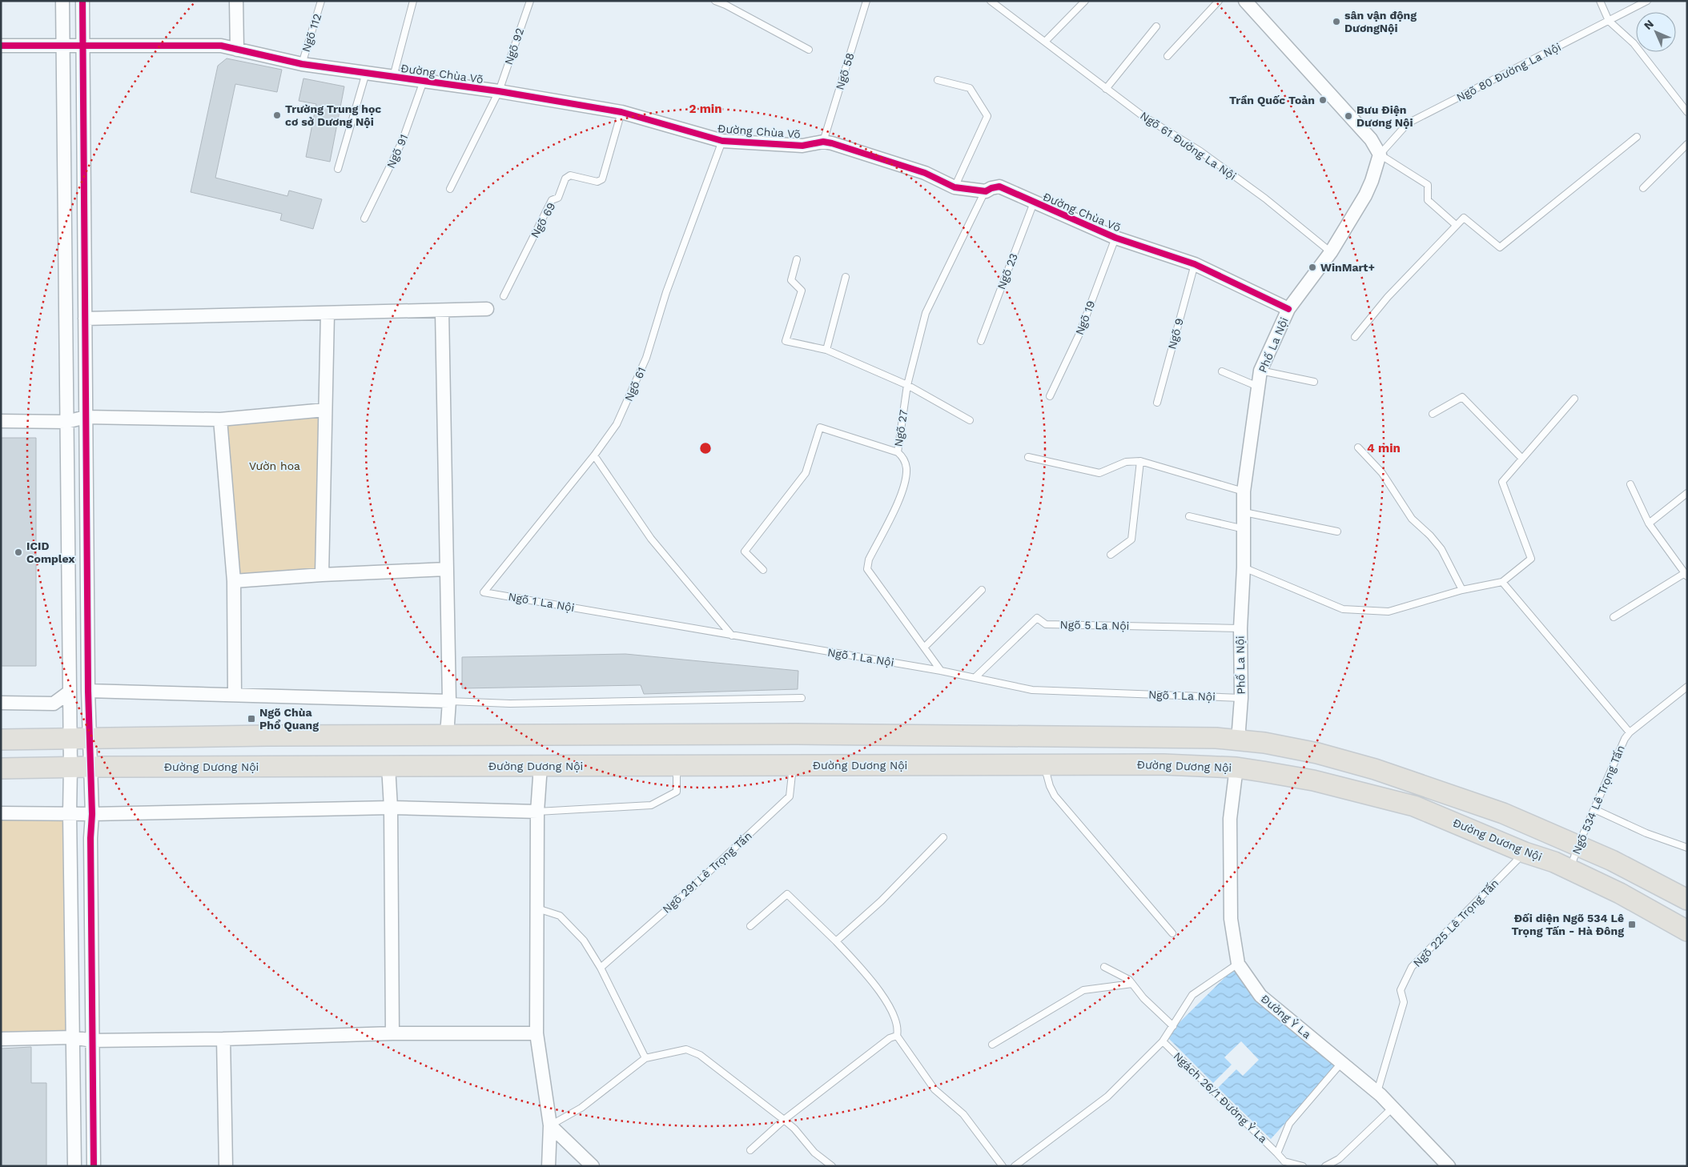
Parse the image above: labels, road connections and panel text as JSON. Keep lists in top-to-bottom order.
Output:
{
  "streets": {
    "main road": ["Đường Dương Nội"],
    "street": ["Đường Chùa Võ", "Phố La Nội", "Đường Ỷ La"],
    "lane": [
      "Ngõ 112",
      "Ngõ 92",
      "Ngõ 58",
      "Ngõ 80 Đường La Nội",
      "Ngõ 61 Đường La Nội",
      "Ngõ 91",
      "Ngõ 69",
      "Ngõ 23",
      "Ngõ 19",
      "Ngõ 9",
      "Ngõ 61",
      "Ngõ 27",
      "Ngõ 1 La Nội",
      "Ngõ 5 La Nội",
      "Ngõ 534 Lê Trọng Tấn",
      "Ngõ 291 Lê Trọng Tấn",
      "Ngõ 225 Lê Trọng Tấn",
      "Ngách 26/1 Đường Ỷ La"
    ]
  },
  "crossings": [
    ["Ngõ 112", "Đường Chùa Võ"],
    ["Ngõ 92", "Đường Chùa Võ"],
    ["Ngõ 58", "Đường Chùa Võ"],
    ["Ngõ 80 Đường La Nội", "Phố La Nội"],
    ["Đường Chùa Võ", "Ngõ 91"],
    ["Đường Chùa Võ", "Ngõ 69"],
    ["Đường Chùa Võ", "Ngõ 23"],
    ["Đường Chùa Võ", "Ngõ 19"],
    ["Đường Chùa Võ", "Ngõ 9"],
    ["Đường Chùa Võ", "Phố La Nội"],
    ["Đường Chùa Võ", "Ngõ 61"],
    ["Đường Chùa Võ", "Ngõ 27"],
    ["Ngõ 61 Đường La Nội", "Phố La Nội"],
    ["Phố La Nội", "Ngõ 1 La Nội"],
    ["Phố La Nội", "Ngõ 5 La Nội"],
    ["Ngõ 61", "Ngõ 1 La Nội"],
    ["Ngõ 1 La Nội", "Ngõ 5 La Nội"],
    ["Đường Dương Nội", "Ngõ 534 Lê Trọng Tấn"],
    ["Đường Dương Nội", "Ngõ 291 Lê Trọng Tấn"],
    ["Đường Dương Nội", "Ngõ 225 Lê Trọng Tấn"],
    ["Đường Dương Nội", "Đường Ỷ La"],
    ["Ngõ 225 Lê Trọng Tấn", "Đường Ỷ La"]
  ],
  "parks": ["Vườn hoa"],
  "places": {
    "other": [
      "sân vận động DươngNội",
      "Trần Quốc Toản",
      "Trường Trung học cơ sở Dương Nội",
      "Bưu Điện Dương Nội",
      "WinMart+",
      "ICID Complex"
    ],
    "transit": ["Ngõ Chùa Phổ Quang", "Đối diện Ngõ 534 Lê Trọng Tấn - Hà Đông"]
  },
  "north": "top left",
  "rings": ["2 min", "4 min"]
}
